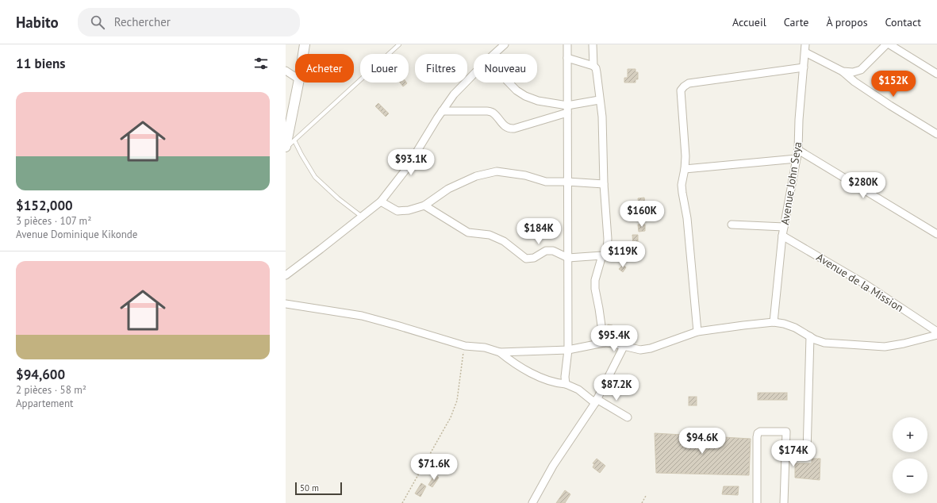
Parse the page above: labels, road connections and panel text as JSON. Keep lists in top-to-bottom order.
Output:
{
  "streets": {
    "street": ["Avenue John Seya", "Avenue de la Mission"]
  },
  "crossings": [
    ["Avenue John Seya", "Avenue de la Mission"]
  ],
  "scale_bar": "50 m",
  "page": {
    "header": "Habito",
    "search": "Rechercher",
    "nav": [
      "Accueil",
      "Carte",
      "À propos",
      "Contact"
    ],
    "heading": "11 biens",
    "chip": [
      "Acheter",
      "Louer",
      "Filtres",
      "Nouveau"
    ],
    "price": [
      "$152K",
      "$93.1K",
      "$280K",
      "$160K",
      "$184K",
      "$119K",
      "$95.4K",
      "$87.2K",
      "$94.6K",
      "$174K",
      "$71.6K"
    ],
    "list": [
      {
        "name": "$152,000",
        "note": "3 pièces · 107 m² · Avenue Dominique Kikonde"
      },
      {
        "name": "$94,600",
        "note": "2 pièces · 58 m² · Appartement"
      }
    ],
    "map_buttons": ["+", "−"],
    "scale": "50 m"
  }
}
